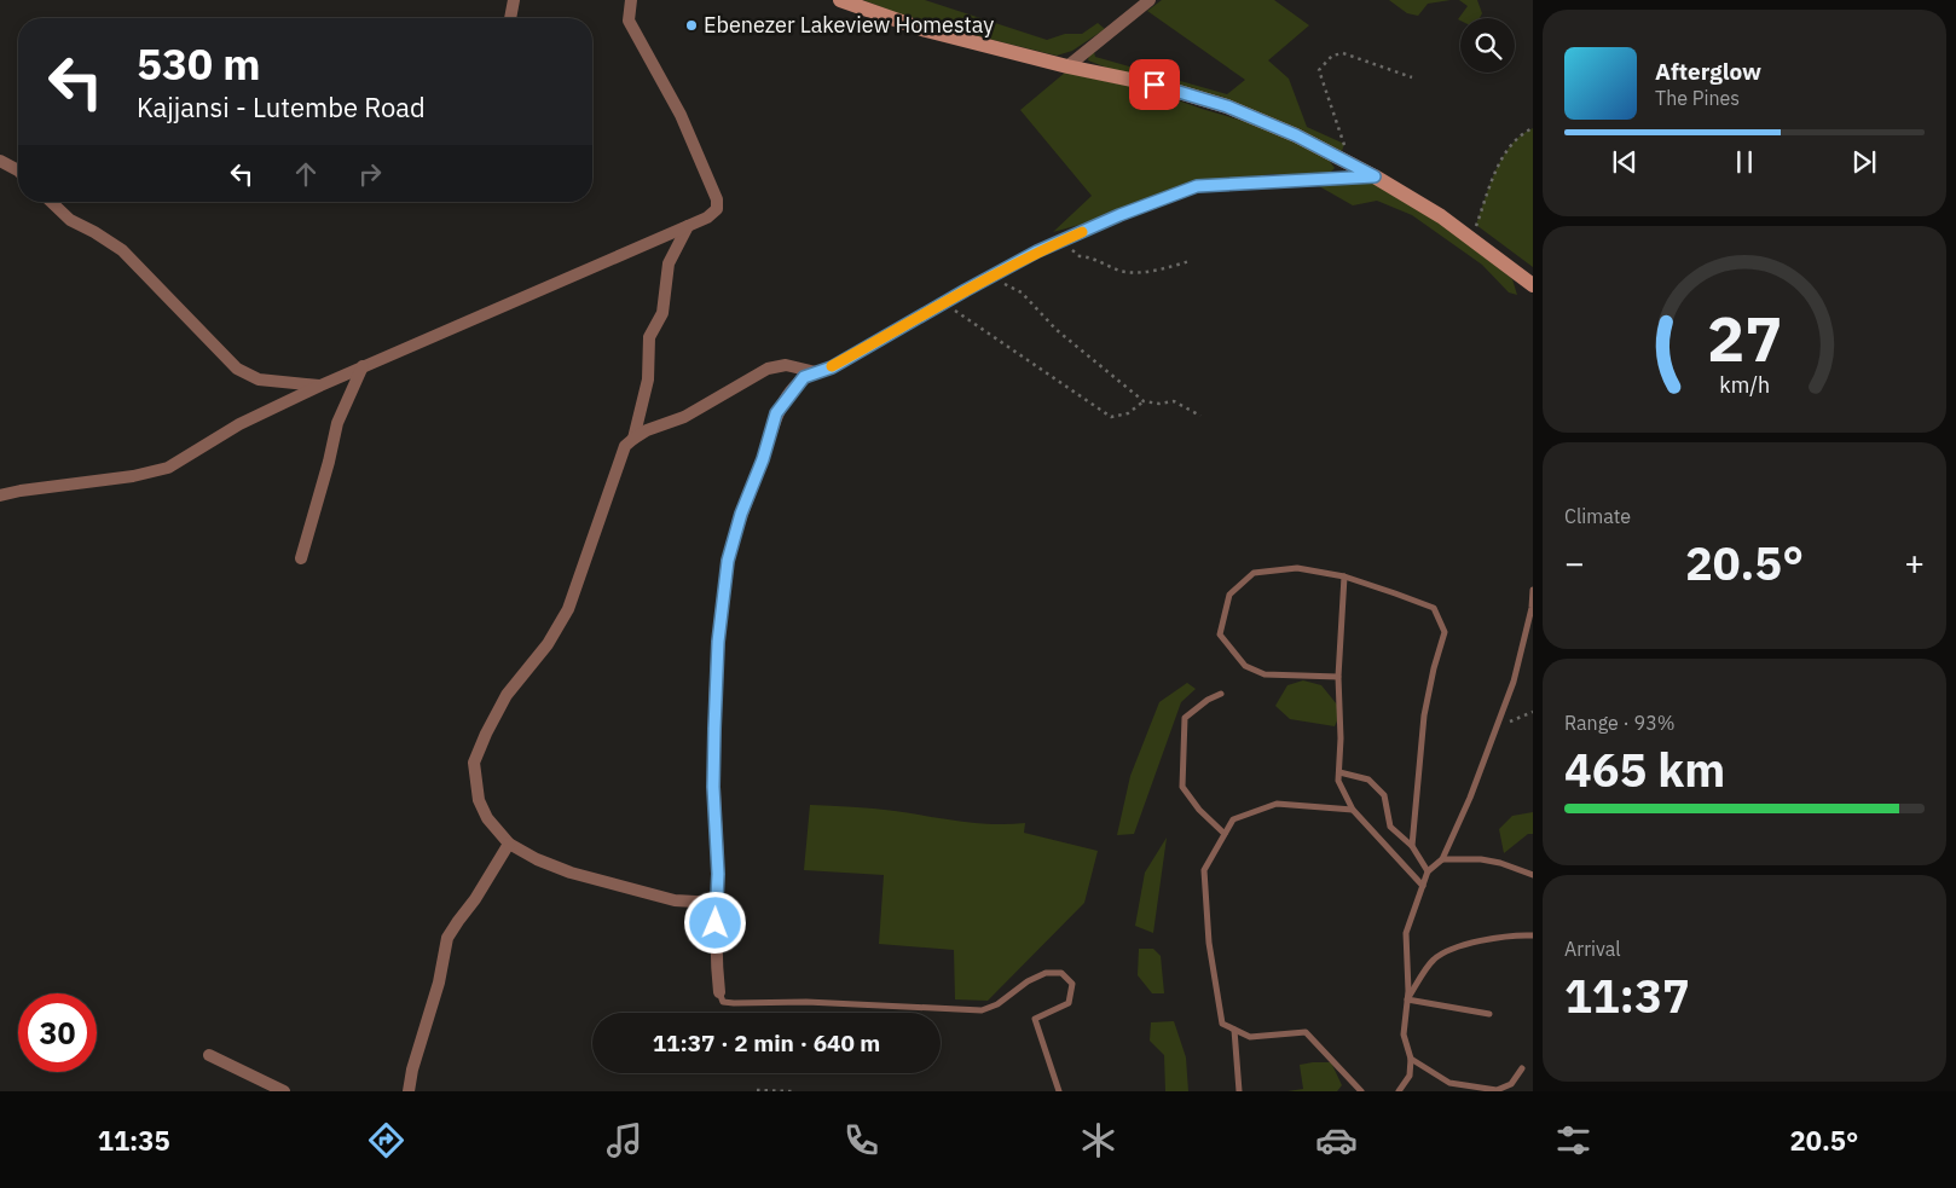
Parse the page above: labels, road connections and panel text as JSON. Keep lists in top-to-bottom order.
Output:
{
  "places": ["Ebenezer Lakeview Homestay"],
  "page": {
    "turn": ["530 m", "Kajjansi - Lutembe Road"],
    "song": ["Afterglow", "The Pines"],
    "tile": [
      "Climate",
      ["Range · 93%", "465 km"],
      ["Arrival", "11:37"]
    ],
    "heat": ["−", "20.5°", "+"],
    "limit": "30",
    "trip": "11:37 · 2 min · 640 m",
    "tabs": ["11:35", "20.5°"],
    "gauge": ["27", "km/h"]
  }
}
